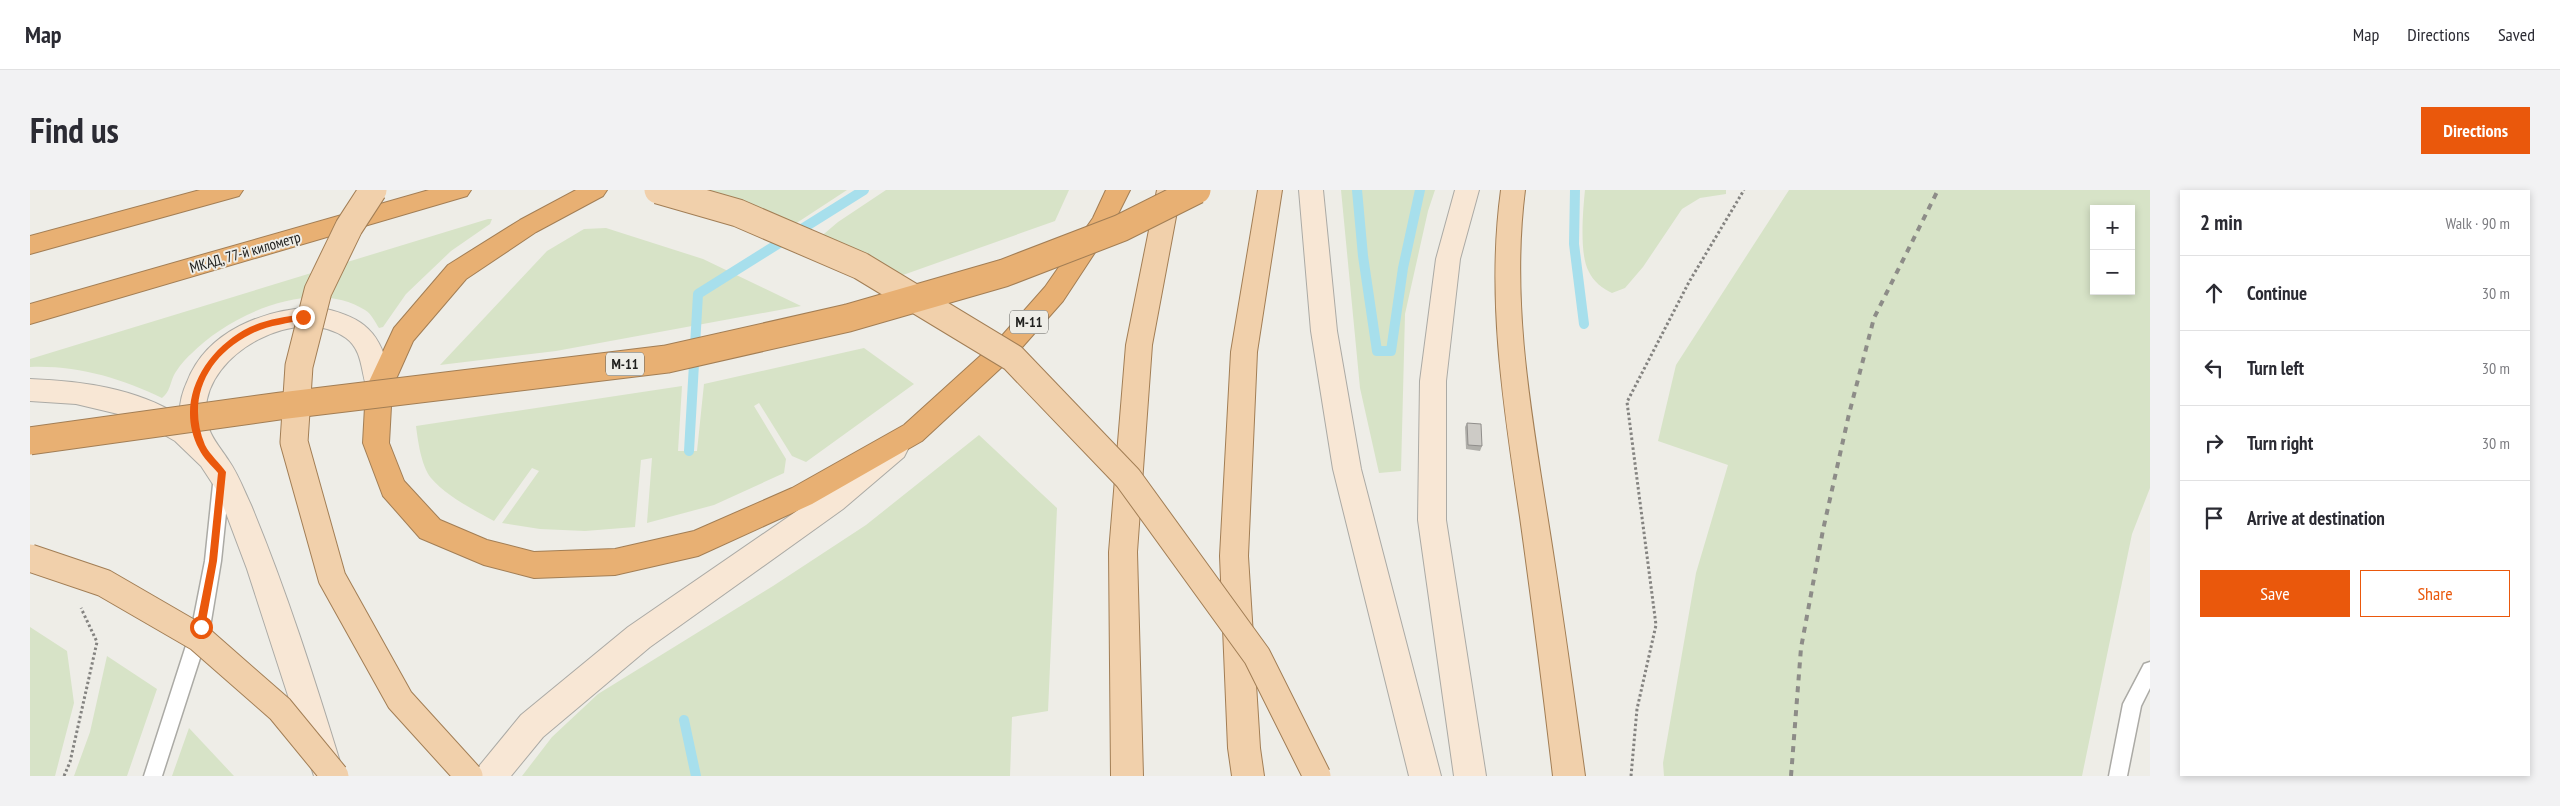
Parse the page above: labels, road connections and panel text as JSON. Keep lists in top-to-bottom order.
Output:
{
  "streets": {
    "highway": ["МКАД, 77-й километр", "М-11"]
  },
  "page": {
    "header": "Map",
    "nav": ["Map", "Directions", "Saved"],
    "title": "Find us",
    "buttons": [
      "Directions",
      ["Save", "Share"]
    ],
    "heading": ["2 min", "Walk · 90 m"],
    "map_buttons": ["+", "−"],
    "list": [
      ["Continue", "30 m"],
      ["Turn left", "30 m"],
      ["Turn right", "30 m"],
      "Arrive at destination"
    ]
  }
}
